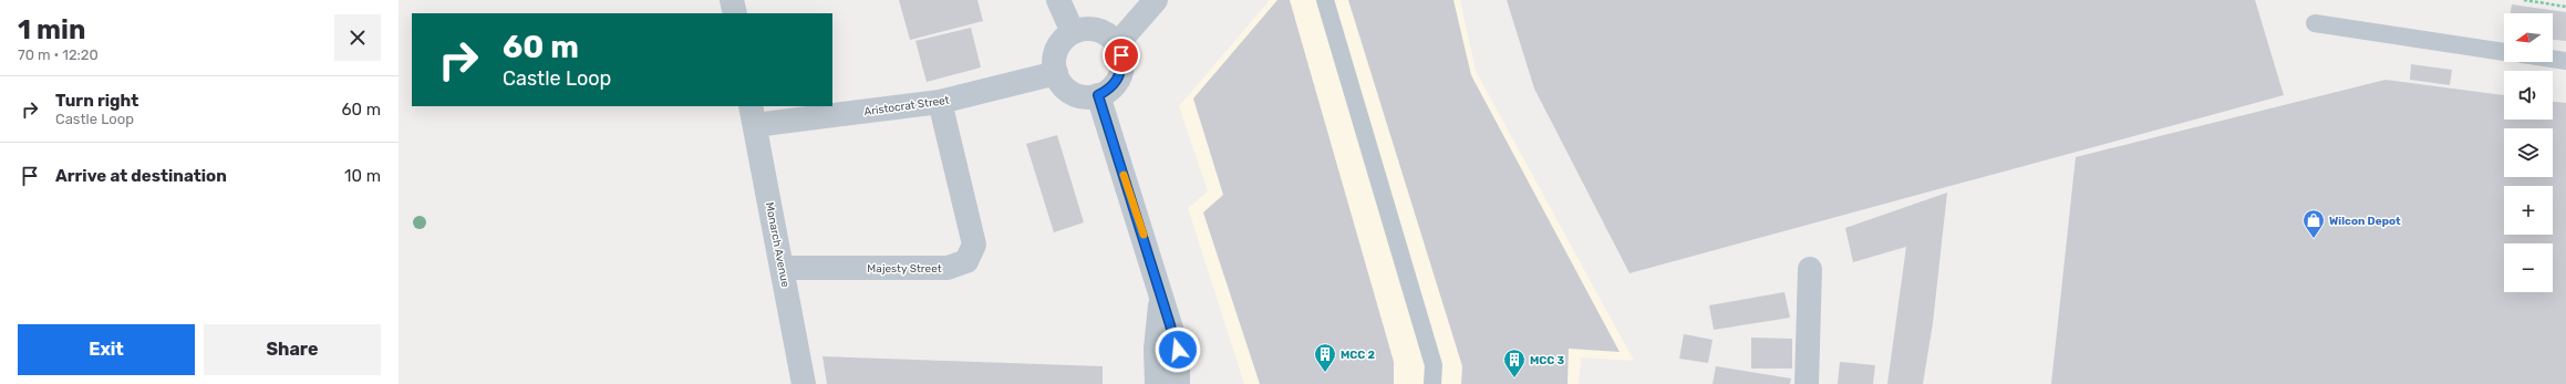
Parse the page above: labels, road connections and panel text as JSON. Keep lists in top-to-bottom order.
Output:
{
  "streets": {
    "street": ["Aristocrat Street", "Monarch Avenue", "Majesty Street"]
  },
  "crossings": [
    ["Aristocrat Street", "Monarch Avenue"],
    ["Aristocrat Street", "Majesty Street"],
    ["Monarch Avenue", "Majesty Street"]
  ],
  "places": {
    "shop": ["Wilcon Depot"],
    "building": ["MCC 2", "MCC 3"]
  },
  "north": "left",
  "page": {
    "heading": ["1 min", "70 m · 12:20"],
    "map_buttons": ["+", "−"],
    "turn": ["60 m", "Castle Loop"],
    "list": [
      {
        "name": "Turn right",
        "note": "Castle Loop",
        "value": "60 m"
      },
      {
        "name": "Arrive at destination",
        "value": "10 m"
      }
    ],
    "buttons": ["Exit", "Share"]
  }
}
